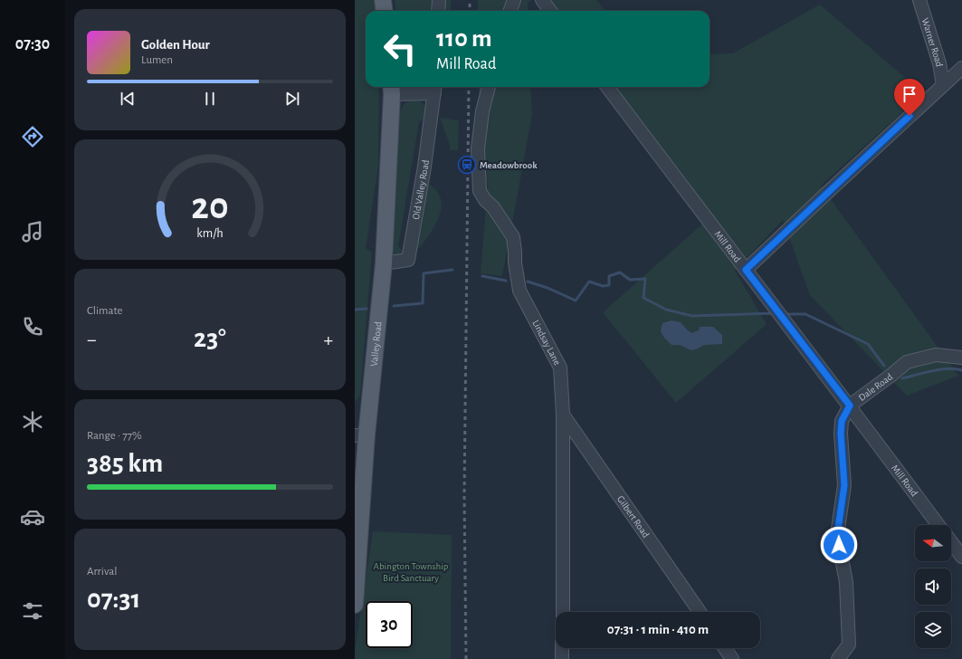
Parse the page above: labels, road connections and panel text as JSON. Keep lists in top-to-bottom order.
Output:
{
  "streets": {
    "main road": ["Valley Road"],
    "street": [
      "Warner Road",
      "Old Valley Road",
      "Mill Road",
      "Lindsay Lane",
      "Dale Road",
      "Gilbert Road"
    ]
  },
  "crossings": [
    ["Old Valley Road", "Valley Road"],
    ["Mill Road", "Dale Road"],
    ["Lindsay Lane", "Gilbert Road"]
  ],
  "parks": ["Abington Township Bird Sanctuary"],
  "places": {
    "station": ["Meadowbrook"]
  },
  "north": "left",
  "page": {
    "tabs": "07:30",
    "turn": ["110 m", "Mill Road"],
    "song": ["Golden Hour", "Lumen"],
    "tile": [
      "Climate",
      ["Range · 77%", "385 km"],
      ["Arrival", "07:31"]
    ],
    "heat": ["−", "23°", "+"],
    "limit": "30",
    "trip": "07:31 · 1 min · 410 m",
    "gauge": ["20", "km/h"]
  }
}
